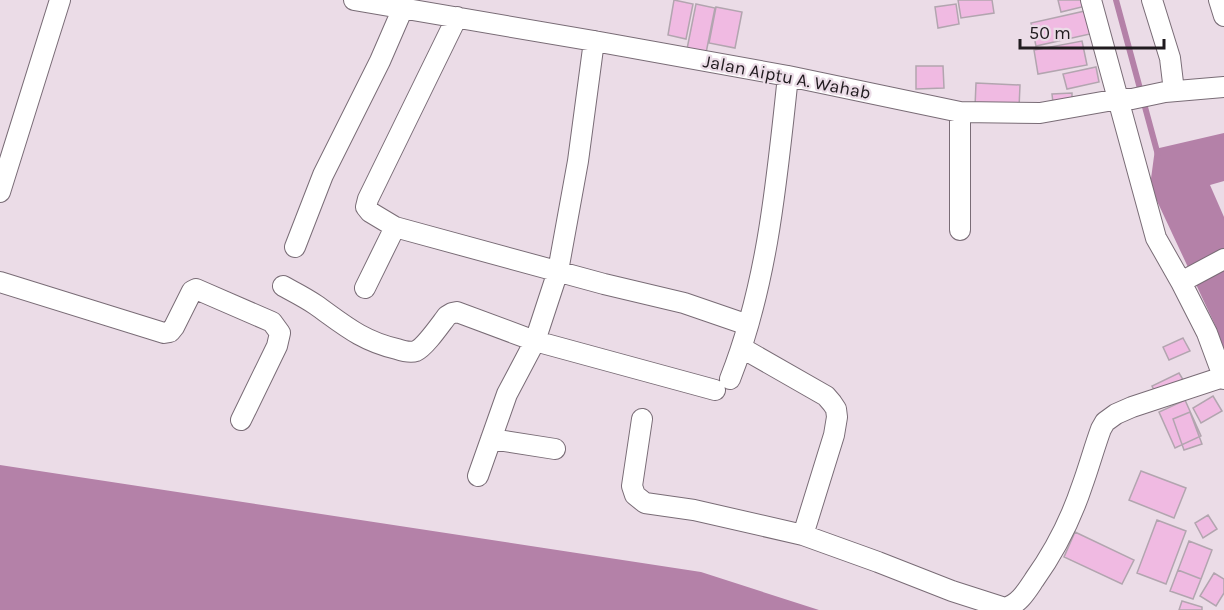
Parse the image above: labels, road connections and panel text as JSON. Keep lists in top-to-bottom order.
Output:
{
  "streets": {
    "street": ["Jalan Aiptu A. Wahab"]
  },
  "scale_bar": "50 m"
}
